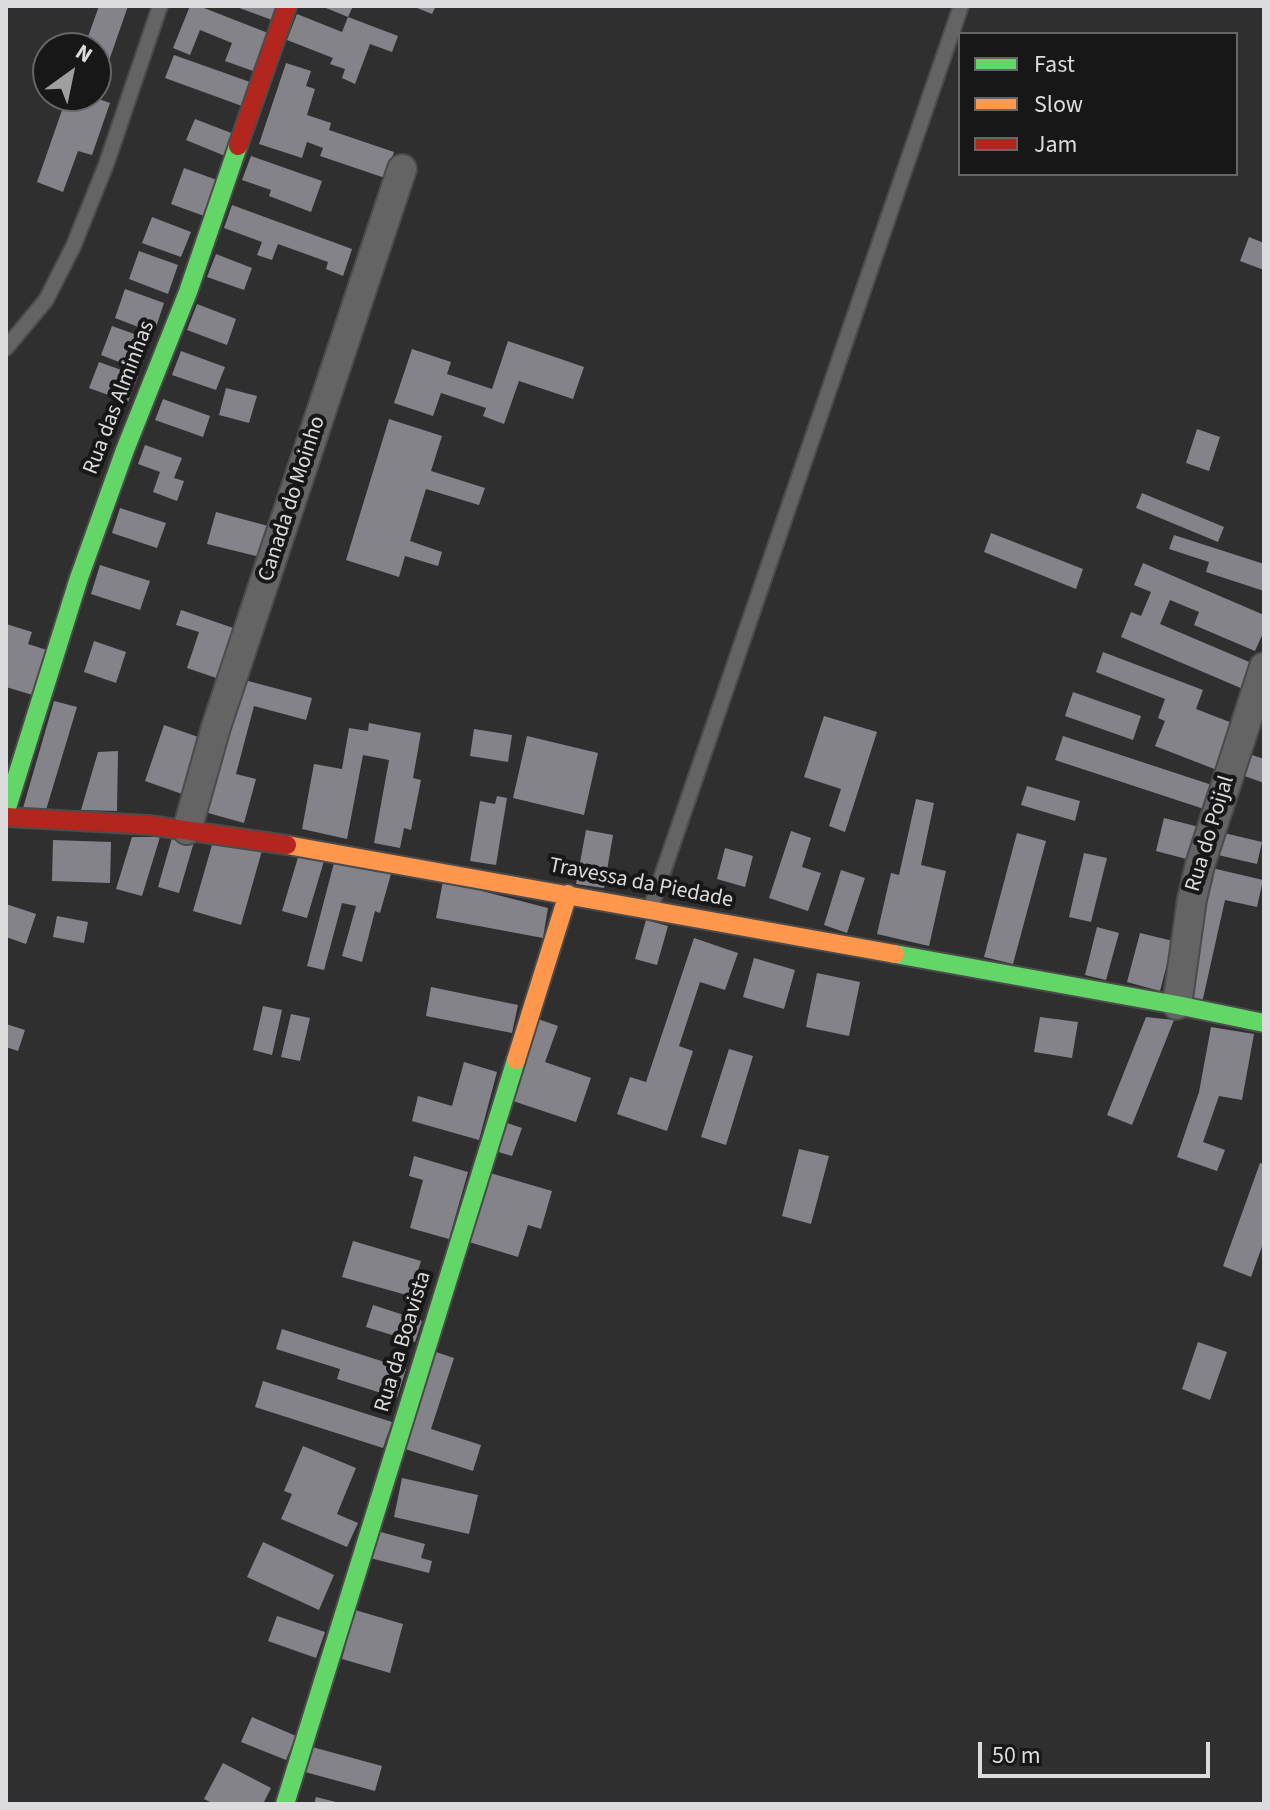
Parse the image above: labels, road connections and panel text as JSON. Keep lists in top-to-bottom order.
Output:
{
  "streets": {
    "street": [
      "Rua das Alminhas",
      "Canada do Moinho",
      "Rua do Poijal",
      "Travessa da Piedade",
      "Rua da Boavista"
    ]
  },
  "crossings": [
    ["Rua das Alminhas", "Travessa da Piedade"],
    ["Canada do Moinho", "Travessa da Piedade"],
    ["Rua do Poijal", "Travessa da Piedade"],
    ["Travessa da Piedade", "Rua da Boavista"]
  ],
  "legend": ["Fast", "Slow", "Jam"],
  "scale_bar": "50 m",
  "north": "top right"
}
